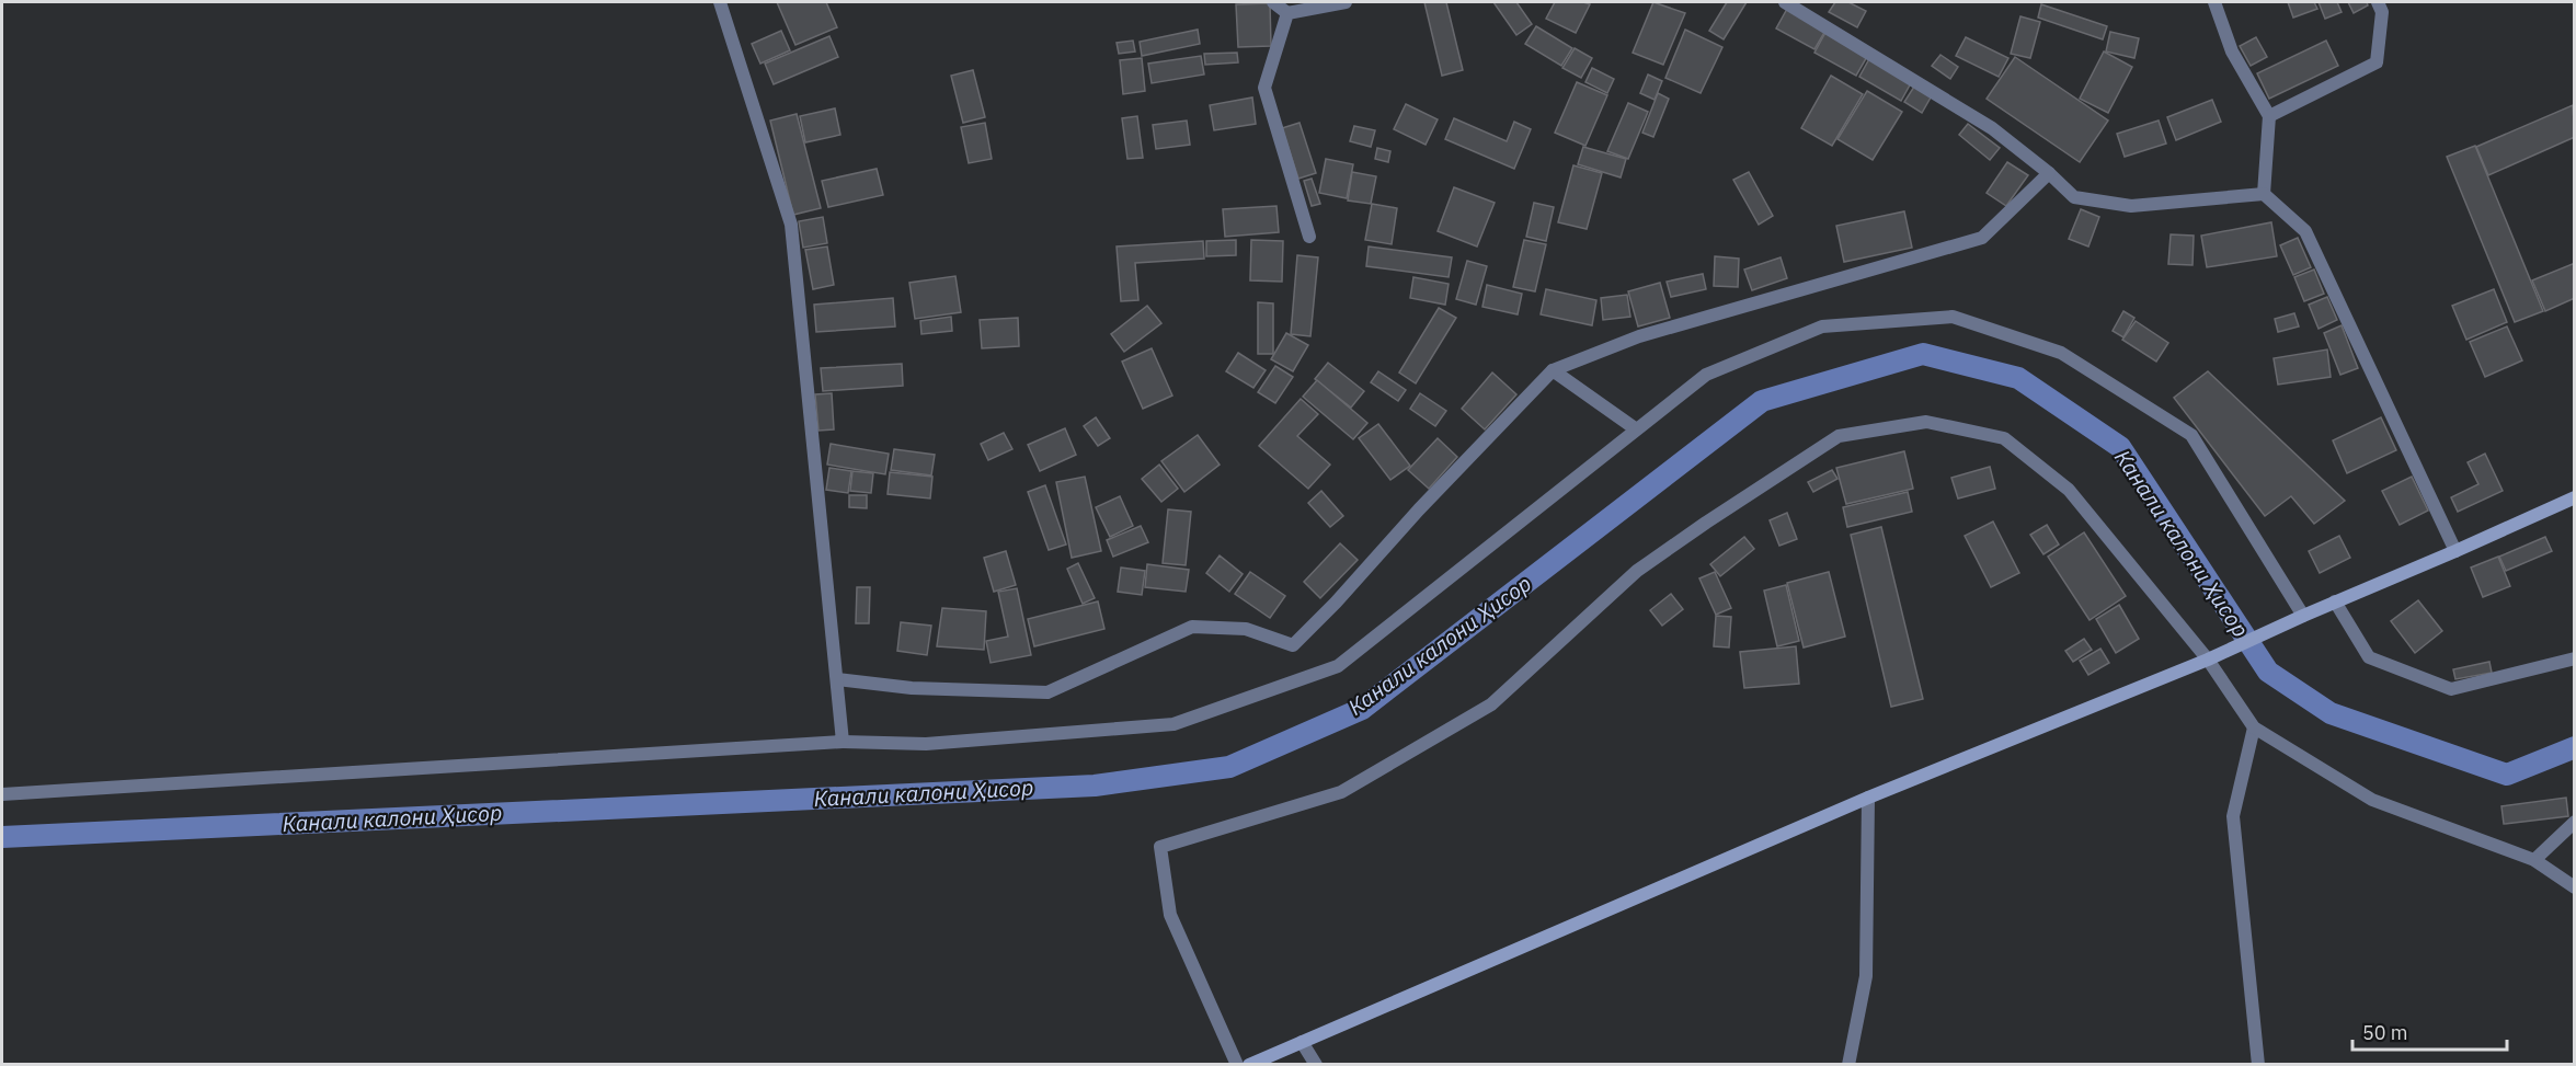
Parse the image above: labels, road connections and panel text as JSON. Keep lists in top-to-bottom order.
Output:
{
  "water": ["Канали калони Ҳисор"],
  "scale_bar": "50 m"
}
